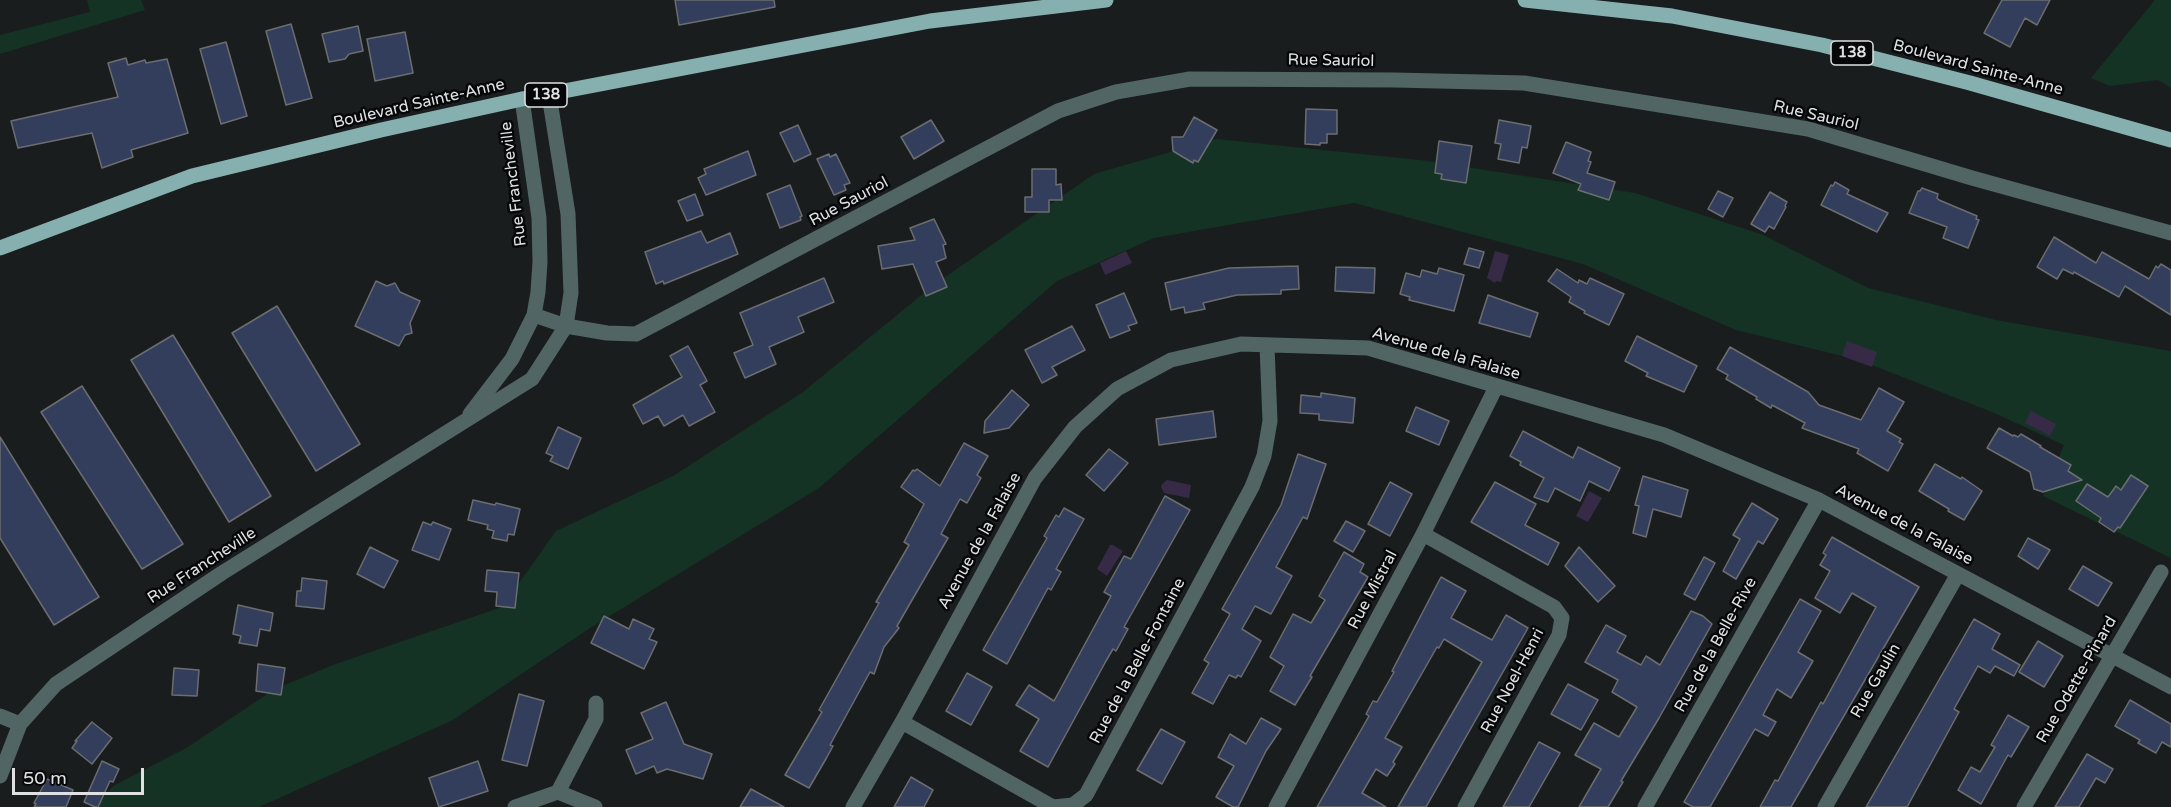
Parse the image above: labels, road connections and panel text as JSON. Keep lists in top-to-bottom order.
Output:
{
  "streets": {
    "main road": ["138", "Boulevard Sainte-Anne"],
    "street": [
      "Rue Sauriol",
      "Rue Francheville",
      "Avenue de la Falaise",
      "Rue Mistral",
      "Rue de la Belle-Rive",
      "Rue de la Belle-Fontaine",
      "Rue Odette-Pinard",
      "Rue Noel-Henri",
      "Rue Gaulin"
    ]
  },
  "crossings": [
    ["Rue Sauriol", "Rue Francheville"],
    ["Boulevard Sainte-Anne", "Rue Francheville"],
    ["Avenue de la Falaise", "Rue Mistral"],
    ["Avenue de la Falaise", "Rue de la Belle-Rive"],
    ["Avenue de la Falaise", "Rue de la Belle-Fontaine"],
    ["Avenue de la Falaise", "Rue Odette-Pinard"],
    ["Avenue de la Falaise", "Rue Gaulin"],
    ["Rue Mistral", "Rue Noel-Henri"]
  ],
  "scale_bar": "50 m"
}
